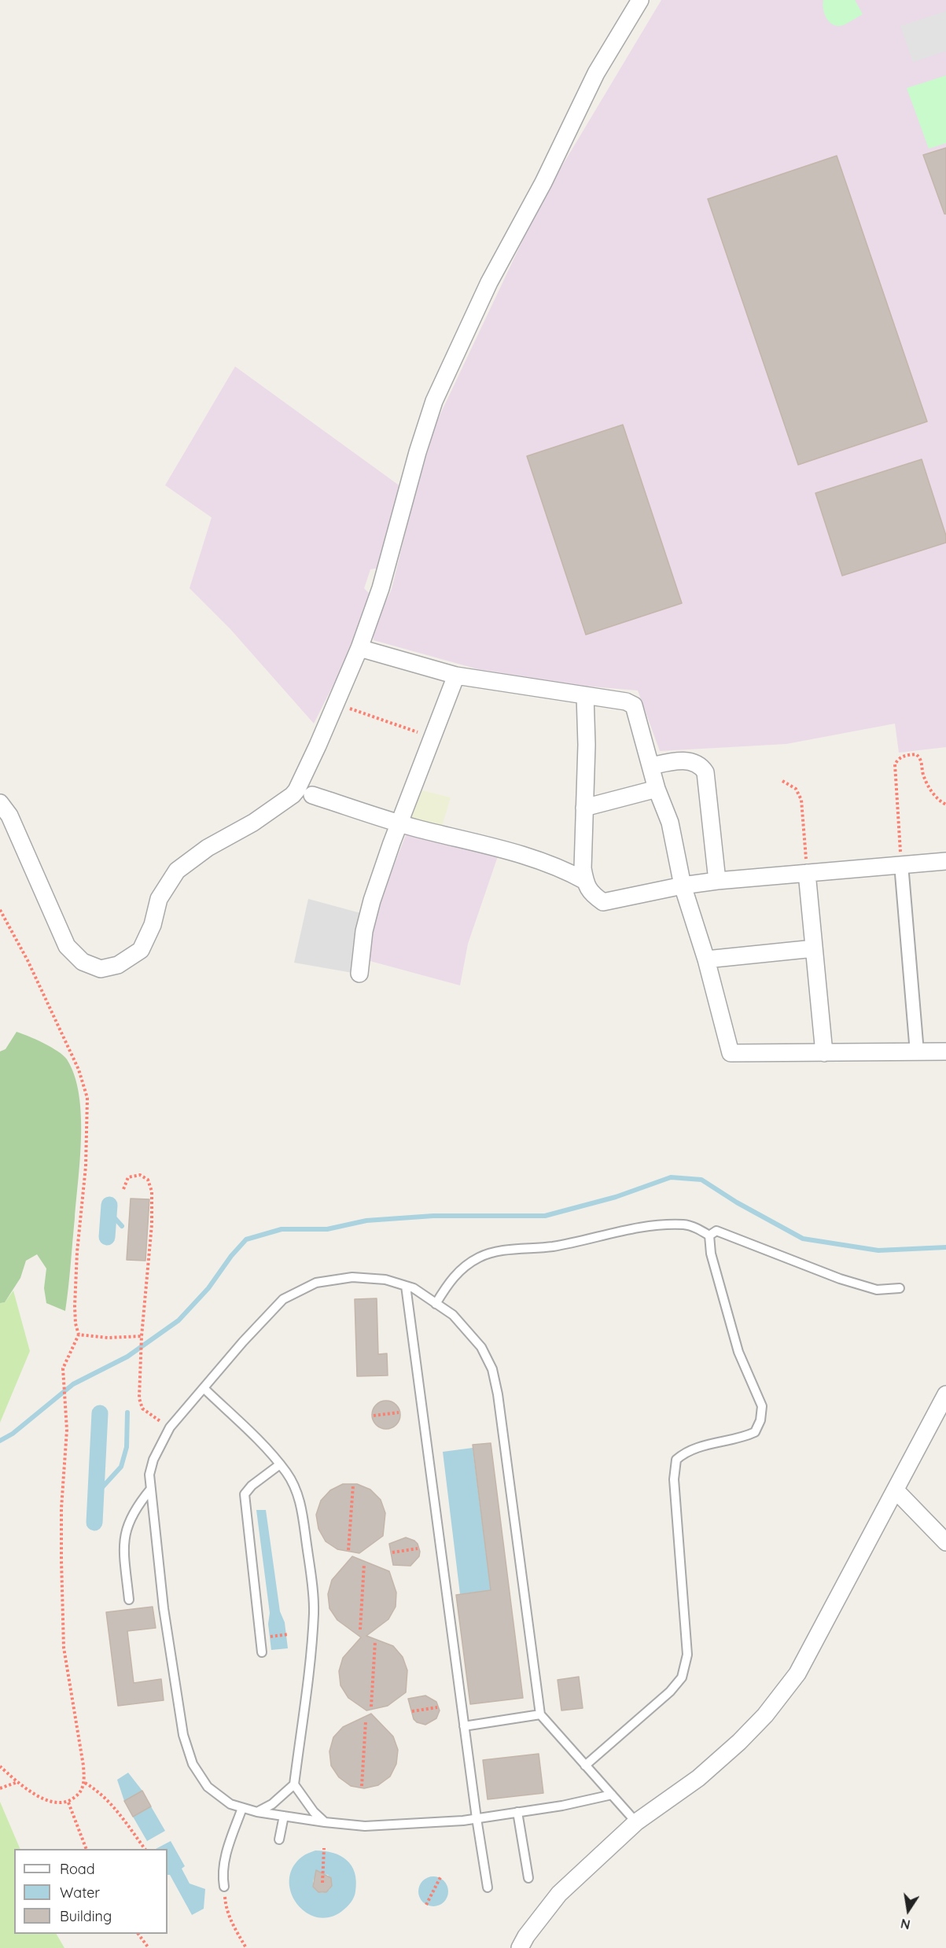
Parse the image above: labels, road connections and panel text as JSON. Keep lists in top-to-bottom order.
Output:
{
  "legend": ["Road", "Water", "Building"],
  "north": "bottom"
}
